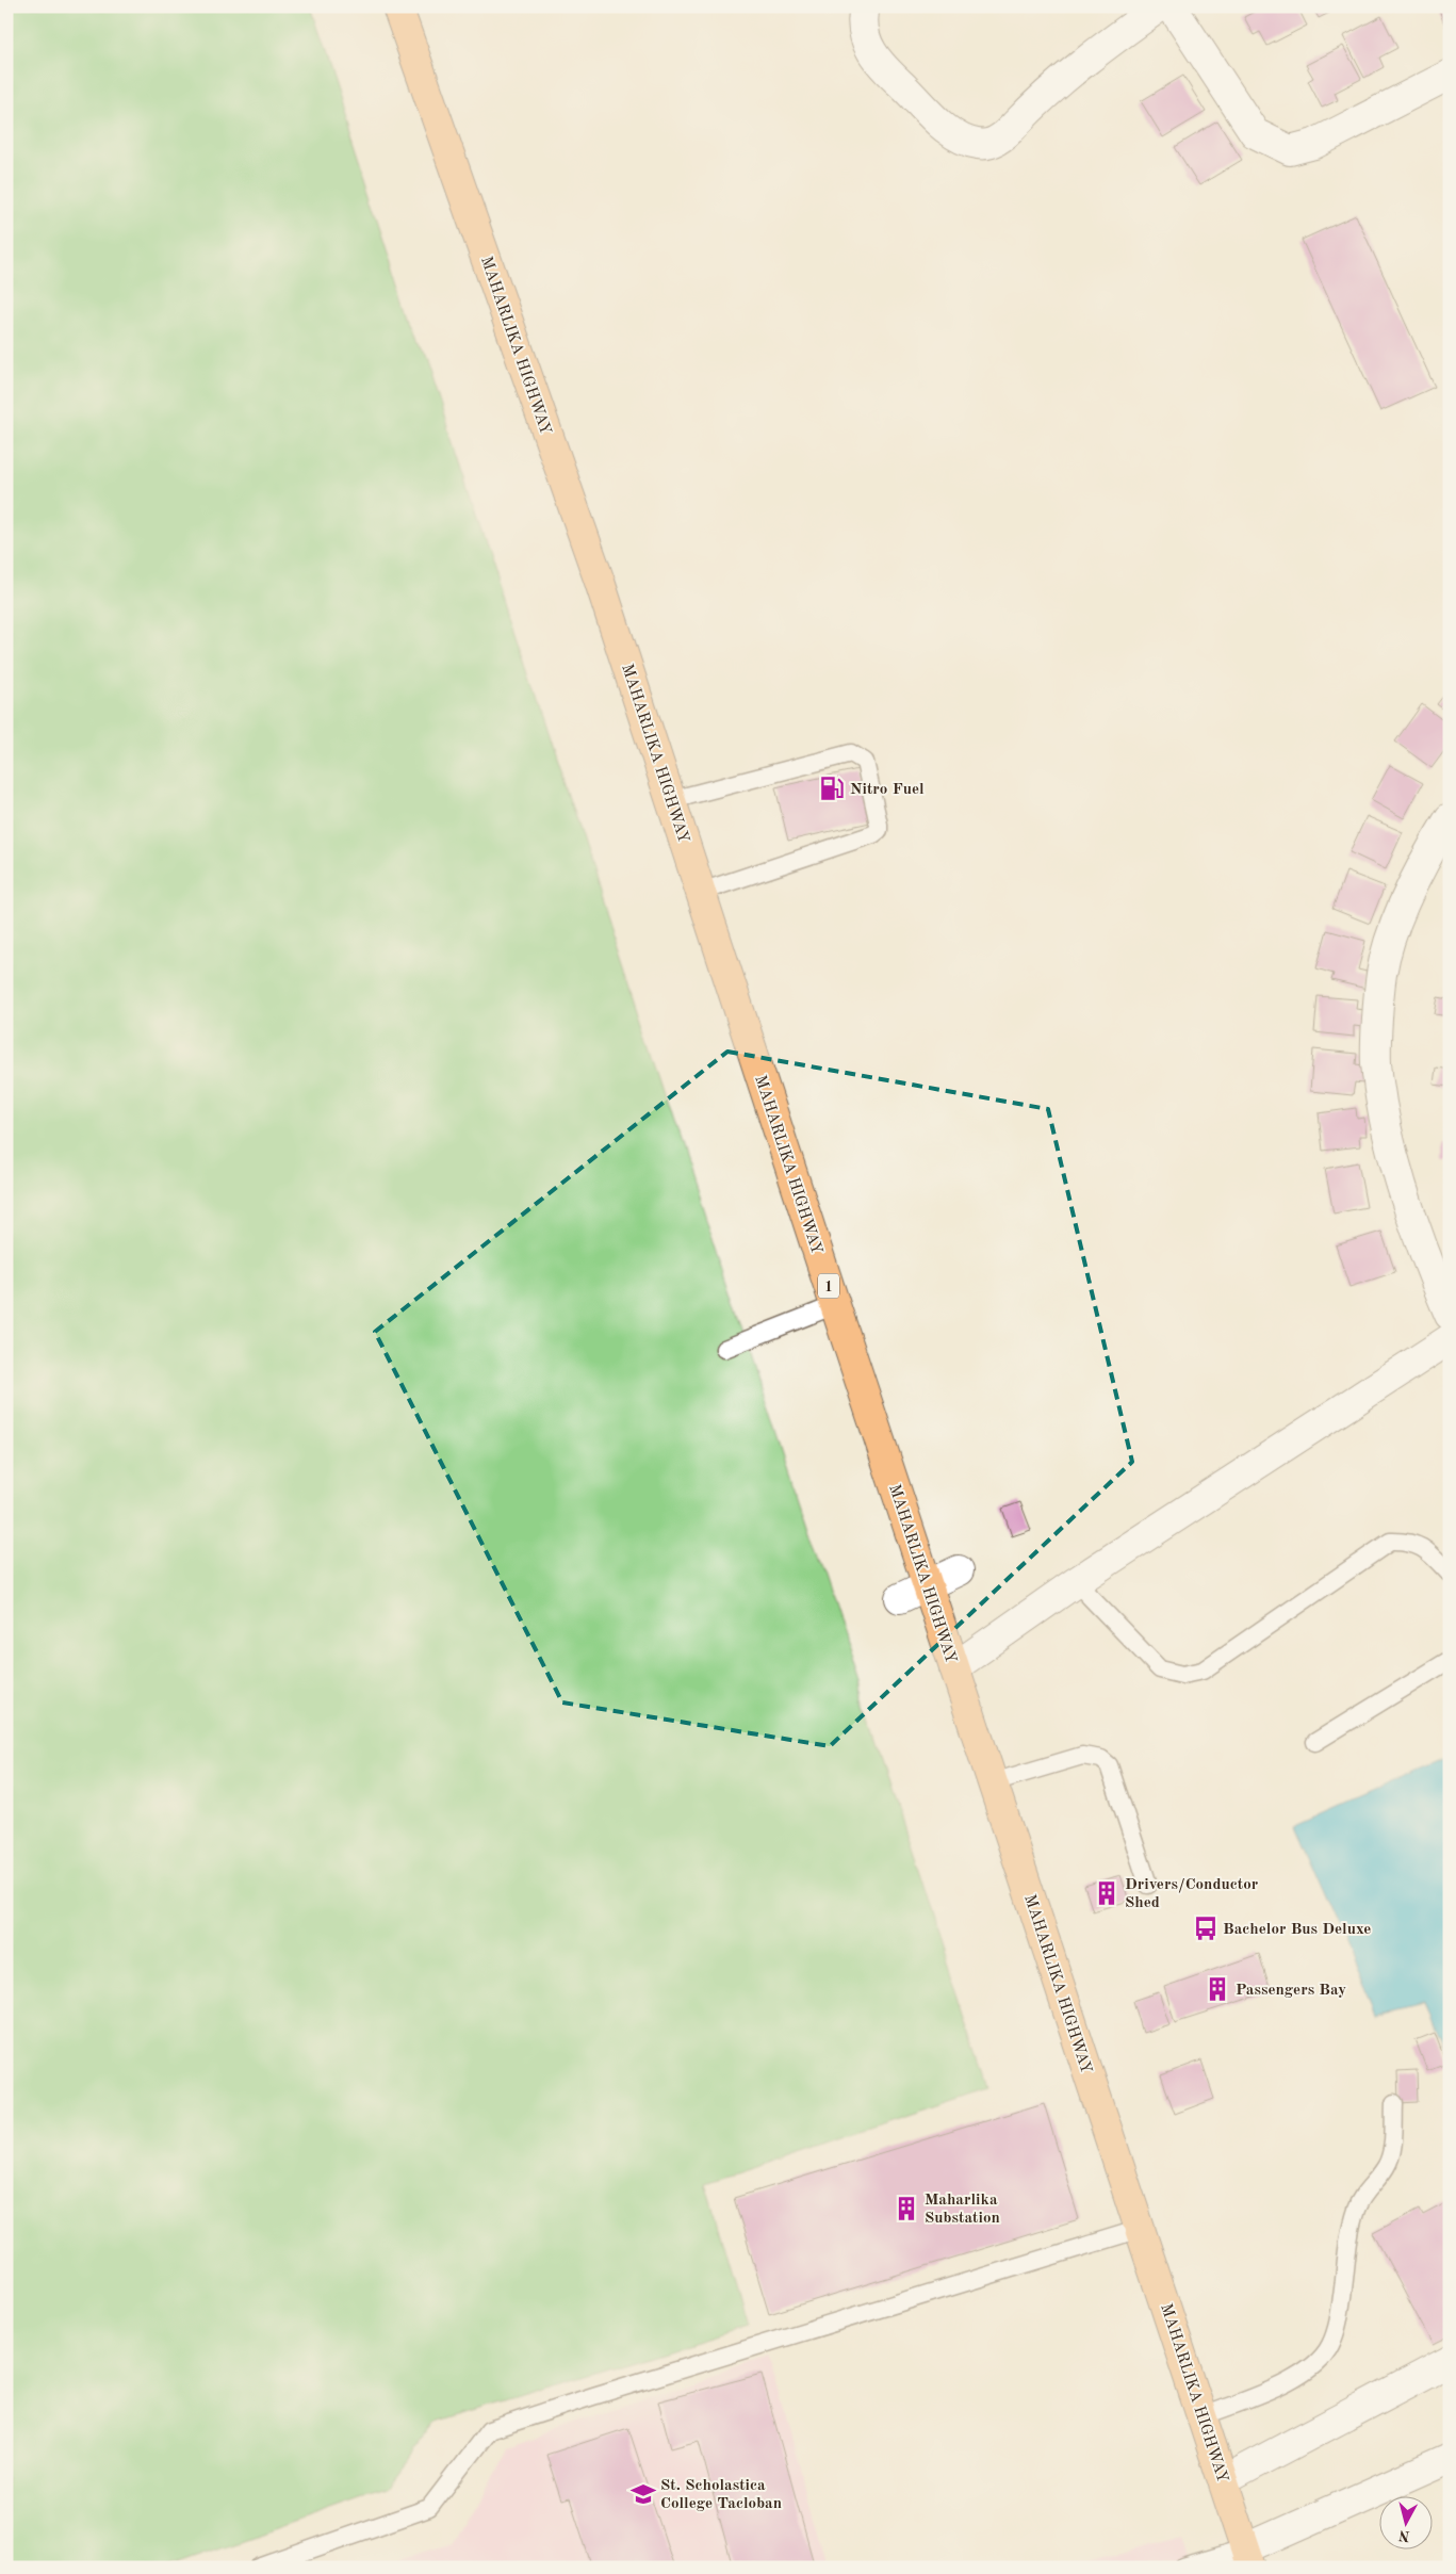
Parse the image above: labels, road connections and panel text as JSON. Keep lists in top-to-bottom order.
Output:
{
  "streets": {
    "highway": ["MAHARLIKA HIGHWAY", "1"]
  },
  "places": {
    "fuel station": ["Nitro Fuel"],
    "building": ["Drivers/Conductor Shed", "Passengers Bay", "Maharlika Substation"],
    "bus stop": ["Bachelor Bus Deluxe"],
    "school or university": ["St. Scholastica College Tacloban"]
  },
  "north": "bottom"
}
